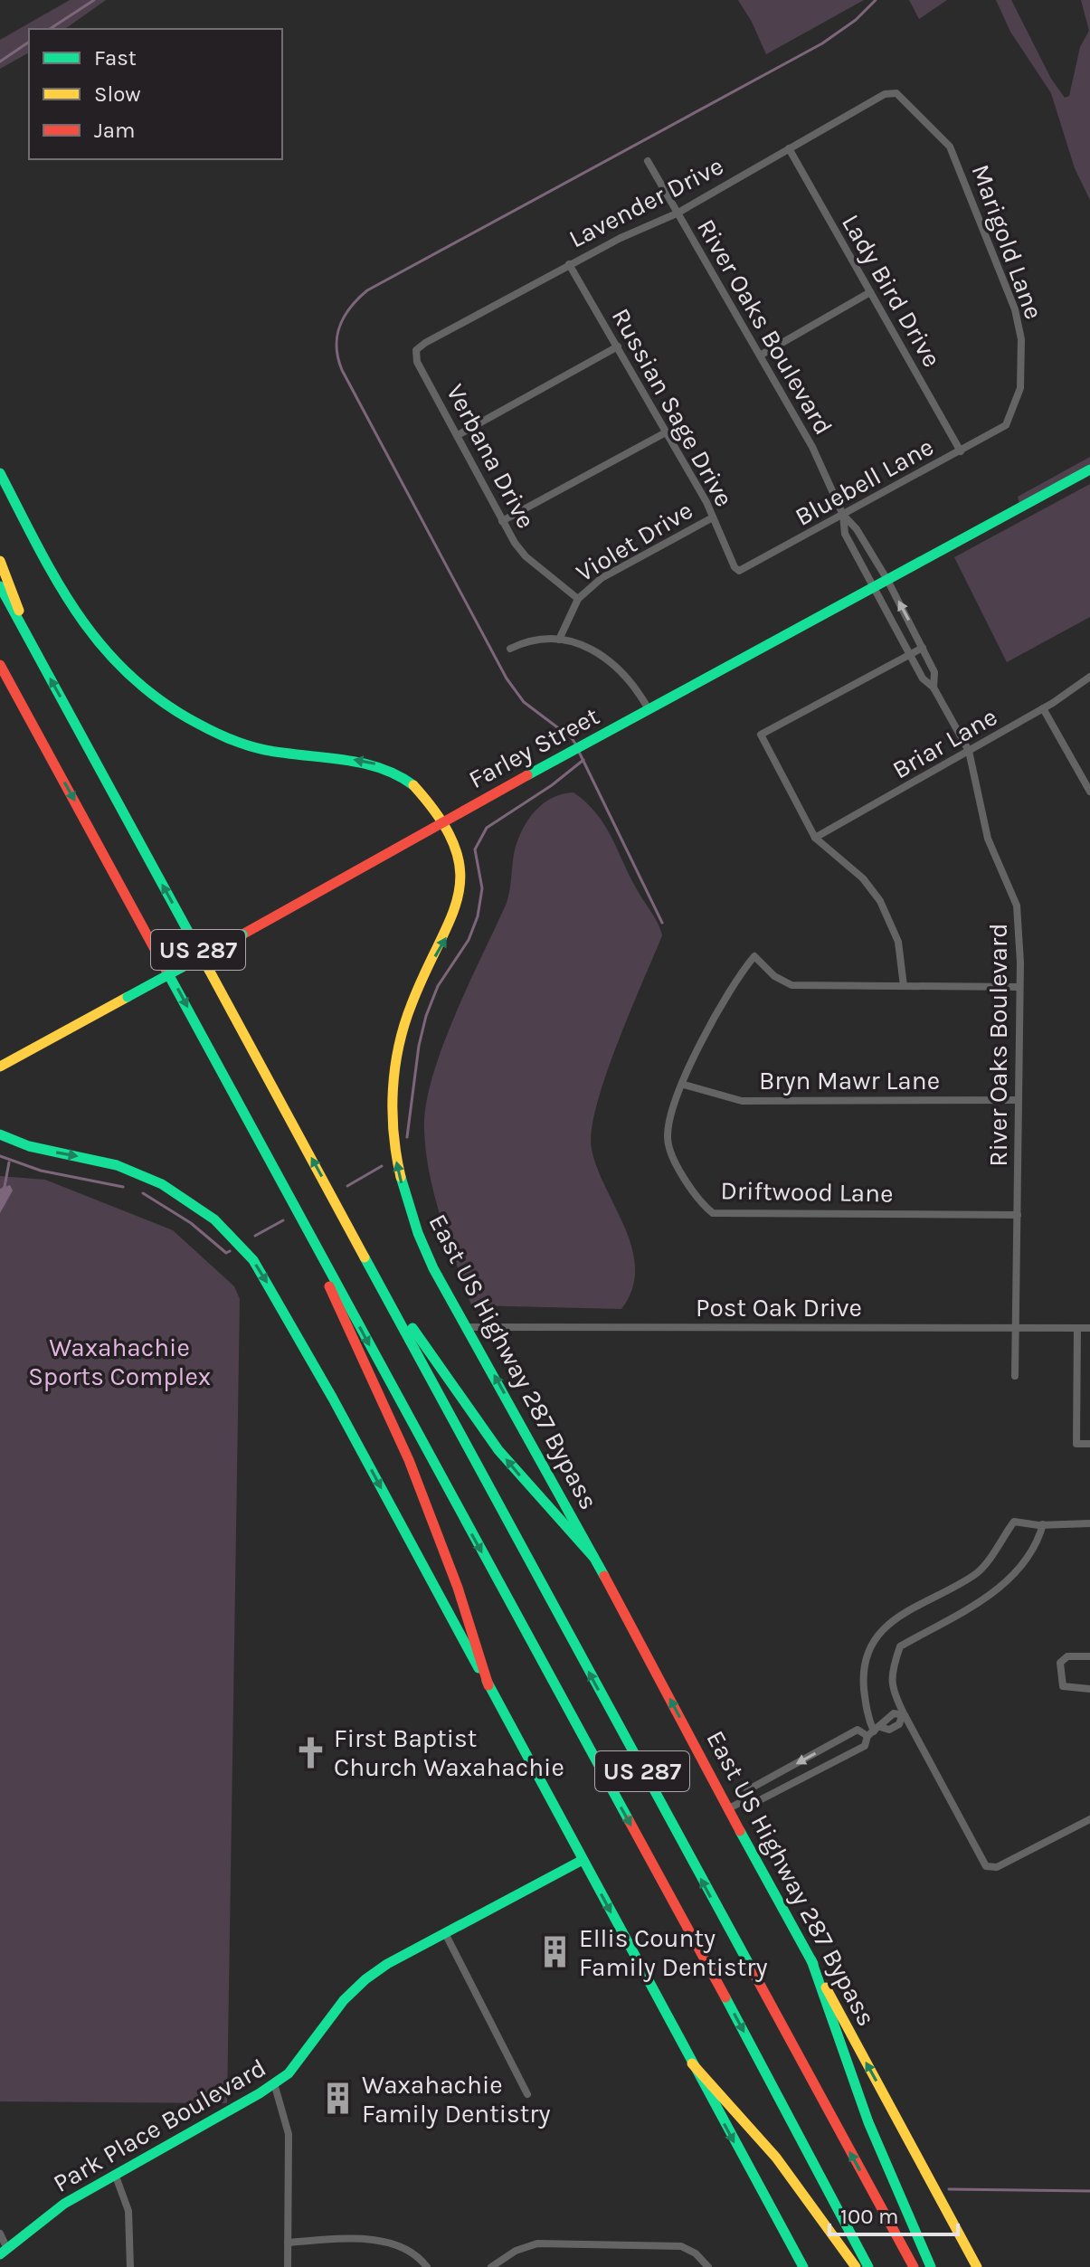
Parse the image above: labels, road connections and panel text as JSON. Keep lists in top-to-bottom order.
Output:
{
  "streets": {
    "main road": [
      "Farley Street",
      "US 287",
      "East US Highway 287 Bypass",
      "Park Place Boulevard"
    ],
    "street": [
      "Lavender Drive",
      "Marigold Lane",
      "Lady Bird Drive",
      "River Oaks Boulevard",
      "Russian Sage Drive",
      "Verbana Drive",
      "Bluebell Lane",
      "Violet Drive",
      "Briar Lane",
      "Bryn Mawr Lane",
      "Driftwood Lane",
      "Post Oak Drive"
    ]
  },
  "crossings": [
    ["Lavender Drive", "Marigold Lane"],
    ["Lavender Drive", "Lady Bird Drive"],
    ["Lavender Drive", "River Oaks Boulevard"],
    ["Lavender Drive", "Russian Sage Drive"],
    ["Lavender Drive", "Verbana Drive"],
    ["Marigold Lane", "Bluebell Lane"],
    ["Lady Bird Drive", "Bluebell Lane"],
    ["River Oaks Boulevard", "Bluebell Lane"],
    ["River Oaks Boulevard", "Briar Lane"],
    ["River Oaks Boulevard", "Farley Street"],
    ["River Oaks Boulevard", "Bryn Mawr Lane"],
    ["River Oaks Boulevard", "Driftwood Lane"],
    ["River Oaks Boulevard", "Post Oak Drive"],
    ["Russian Sage Drive", "Bluebell Lane"],
    ["Russian Sage Drive", "Violet Drive"],
    ["Verbana Drive", "Violet Drive"],
    ["Farley Street", "East US Highway 287 Bypass"],
    ["Bryn Mawr Lane", "Driftwood Lane"],
    ["Post Oak Drive", "East US Highway 287 Bypass"]
  ],
  "parks": ["Waxahachie Sports Complex"],
  "places": {
    "church": ["First Baptist Church Waxahachie"],
    "building": ["Ellis County Family Dentistry", "Waxahachie Family Dentistry"]
  },
  "legend": ["Fast", "Slow", "Jam"],
  "scale_bar": "100 m"
}
